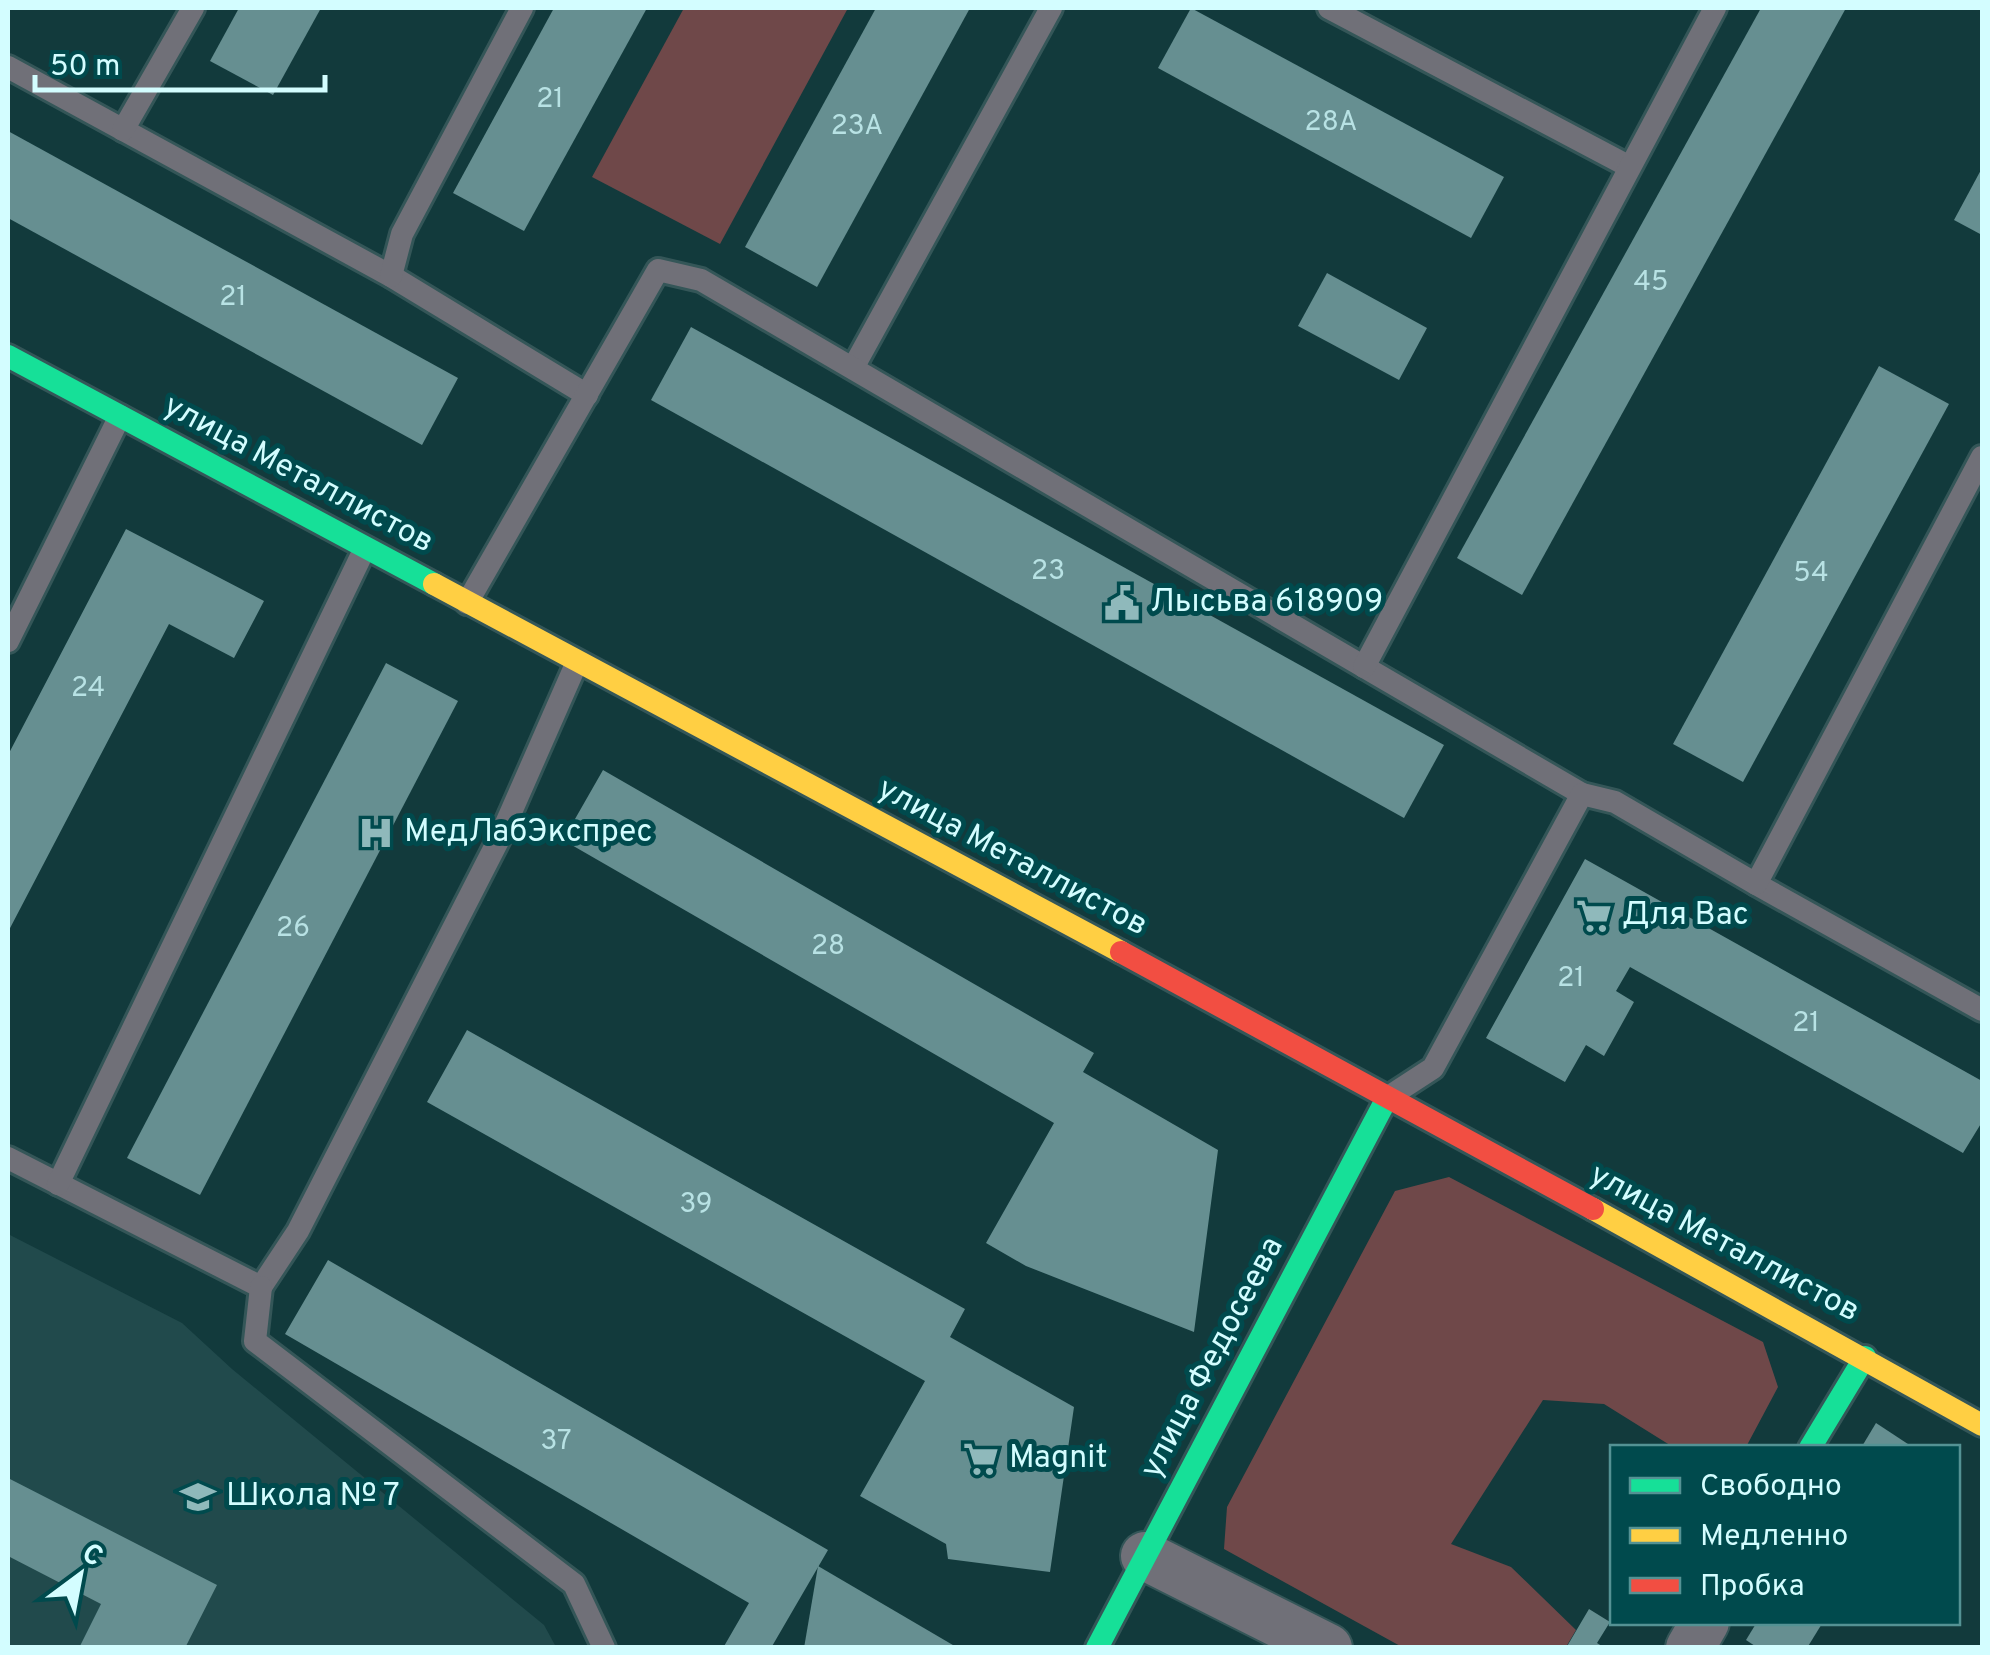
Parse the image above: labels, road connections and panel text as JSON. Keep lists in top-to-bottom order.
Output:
{
  "streets": {
    "street": ["улица Металлистов", "улица Федосеева"]
  },
  "crossings": [
    ["улица Металлистов", "улица Федосеева"]
  ],
  "places": {
    "public building": ["Лысьва 618909"],
    "hospital": ["МедЛабЭкспрес"],
    "supermarket": ["Для Вас", "Magnit"],
    "school or university": ["Школа № 7"]
  },
  "house_numbers": [
    "21",
    "28А",
    "23А",
    "45",
    "21",
    "23",
    "54",
    "24",
    "26",
    "28",
    "21",
    "21",
    "39",
    "37"
  ],
  "legend": ["Свободно", "Медленно", "Пробка"],
  "scale_bar": "50 m",
  "north": "top right"
}
